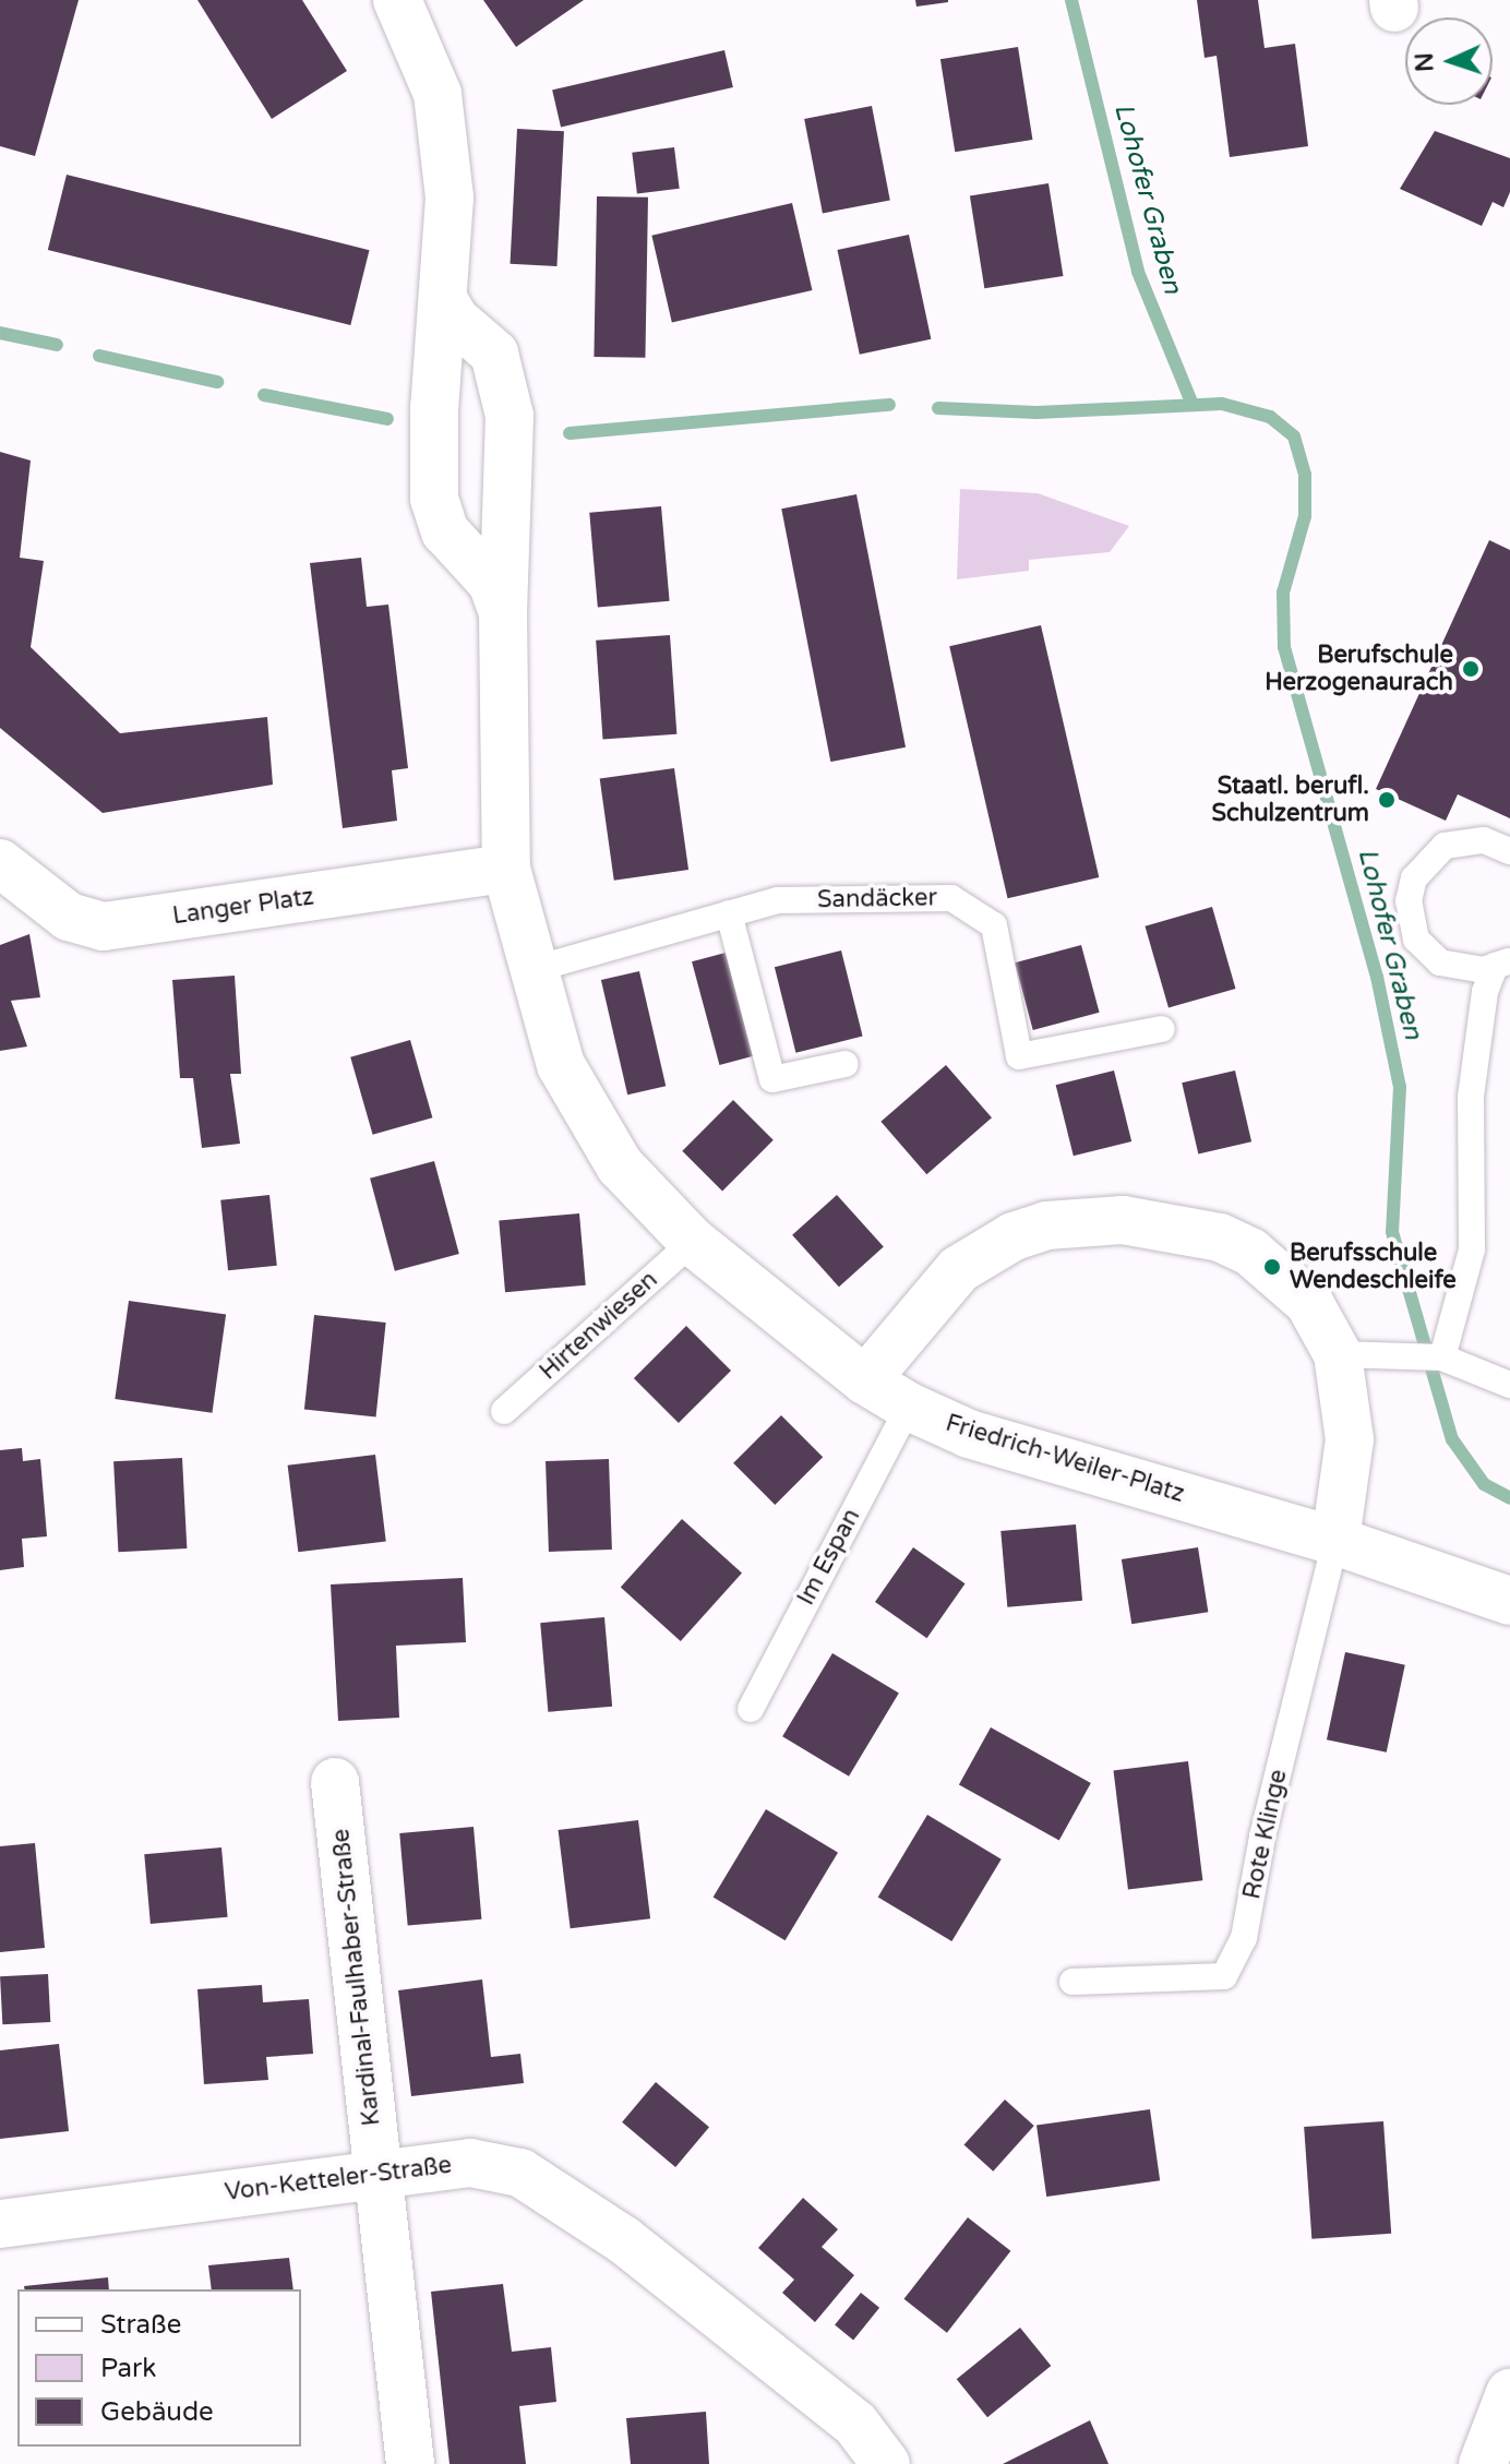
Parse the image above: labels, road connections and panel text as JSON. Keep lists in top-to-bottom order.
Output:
{
  "streets": {
    "street": [
      "Langer Platz",
      "Friedrich-Weiler-Platz",
      "Kardinal-Faulhaber-Straße",
      "Von-Ketteler-Straße"
    ],
    "lane": [
      "Sandäcker",
      "Hirtenwiesen",
      "Im Espan",
      "Rote Klinge"
    ]
  },
  "crossings": [
    ["Sandäcker", "Friedrich-Weiler-Platz"],
    ["Langer Platz", "Friedrich-Weiler-Platz"],
    ["Hirtenwiesen", "Friedrich-Weiler-Platz"],
    ["Friedrich-Weiler-Platz", "Im Espan"],
    ["Friedrich-Weiler-Platz", "Rote Klinge"],
    ["Kardinal-Faulhaber-Straße", "Von-Ketteler-Straße"]
  ],
  "water": ["Lohofer Graben"],
  "places": ["Berufschule Herzogenaurach", "Staatl. berufl. Schulzentrum", "Berufsschule Wendeschleife"],
  "legend": ["Straße", "Park", "Gebäude"],
  "north": "left"
}
